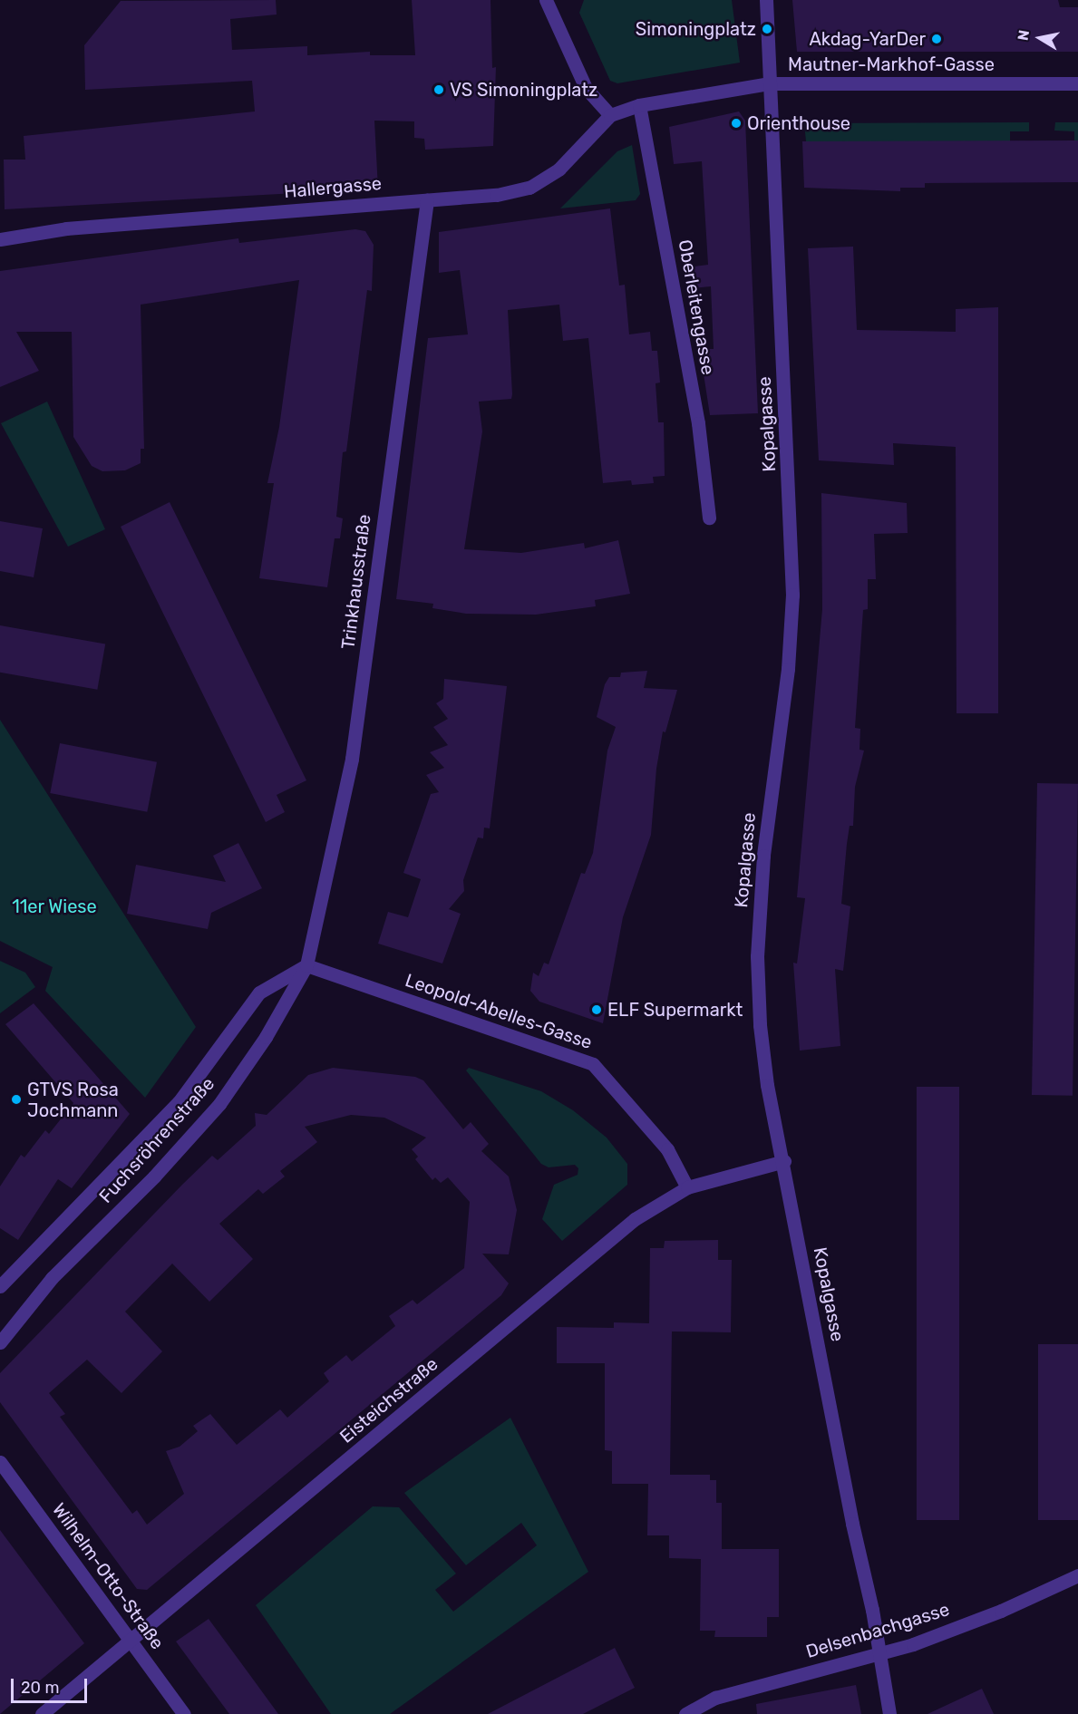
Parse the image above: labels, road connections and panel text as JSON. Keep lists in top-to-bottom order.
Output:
{
  "streets": {
    "street": [
      "Mautner-Markhof-Gasse",
      "Hallergasse",
      "Oberleitengasse",
      "Kopalgasse",
      "Trinkhausstraße",
      "Leopold-Abelles-Gasse",
      "Fuchsröhrenstraße",
      "Eisteichstraße",
      "Wilhelm-Otto-Straße",
      "Delsenbachgasse"
    ]
  },
  "crossings": [
    ["Mautner-Markhof-Gasse", "Kopalgasse"],
    ["Hallergasse", "Oberleitengasse"],
    ["Hallergasse", "Trinkhausstraße"],
    ["Kopalgasse", "Eisteichstraße"],
    ["Kopalgasse", "Delsenbachgasse"],
    ["Trinkhausstraße", "Leopold-Abelles-Gasse"],
    ["Trinkhausstraße", "Fuchsröhrenstraße"],
    ["Leopold-Abelles-Gasse", "Fuchsröhrenstraße"],
    ["Leopold-Abelles-Gasse", "Eisteichstraße"],
    ["Eisteichstraße", "Wilhelm-Otto-Straße"]
  ],
  "parks": ["11er Wiese"],
  "places": [
    "Simoningplatz",
    "Akdag-YarDer",
    "VS Simoningplatz",
    "Orienthouse",
    "ELF Supermarkt",
    "GTVS Rosa Jochmann"
  ],
  "scale_bar": "20 m",
  "north": "left"
}
